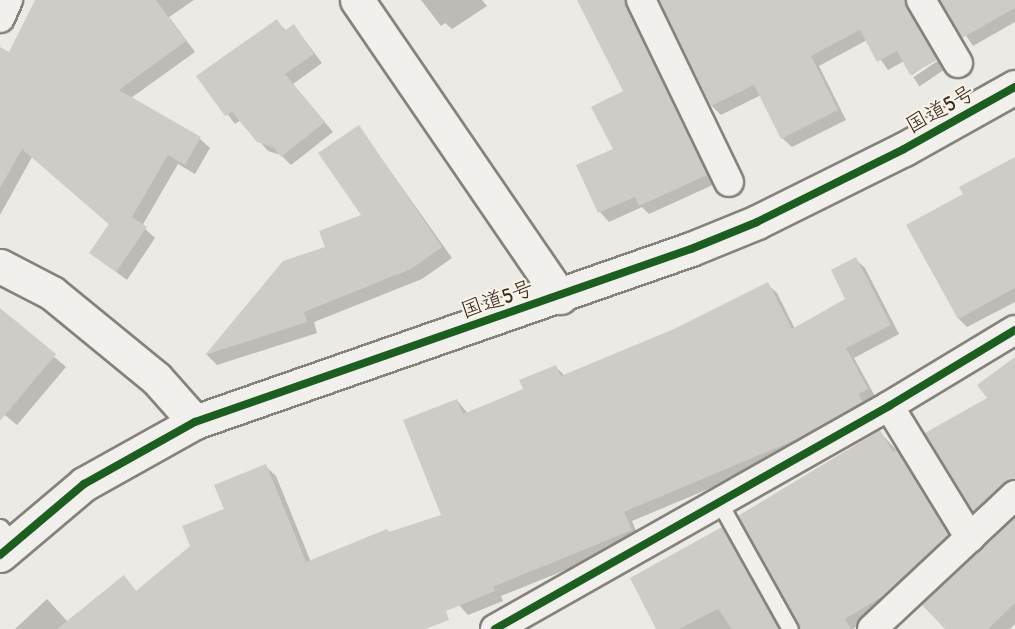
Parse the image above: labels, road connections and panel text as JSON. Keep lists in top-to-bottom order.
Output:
{
  "streets": {
    "main road": ["国道5号"]
  }
}
